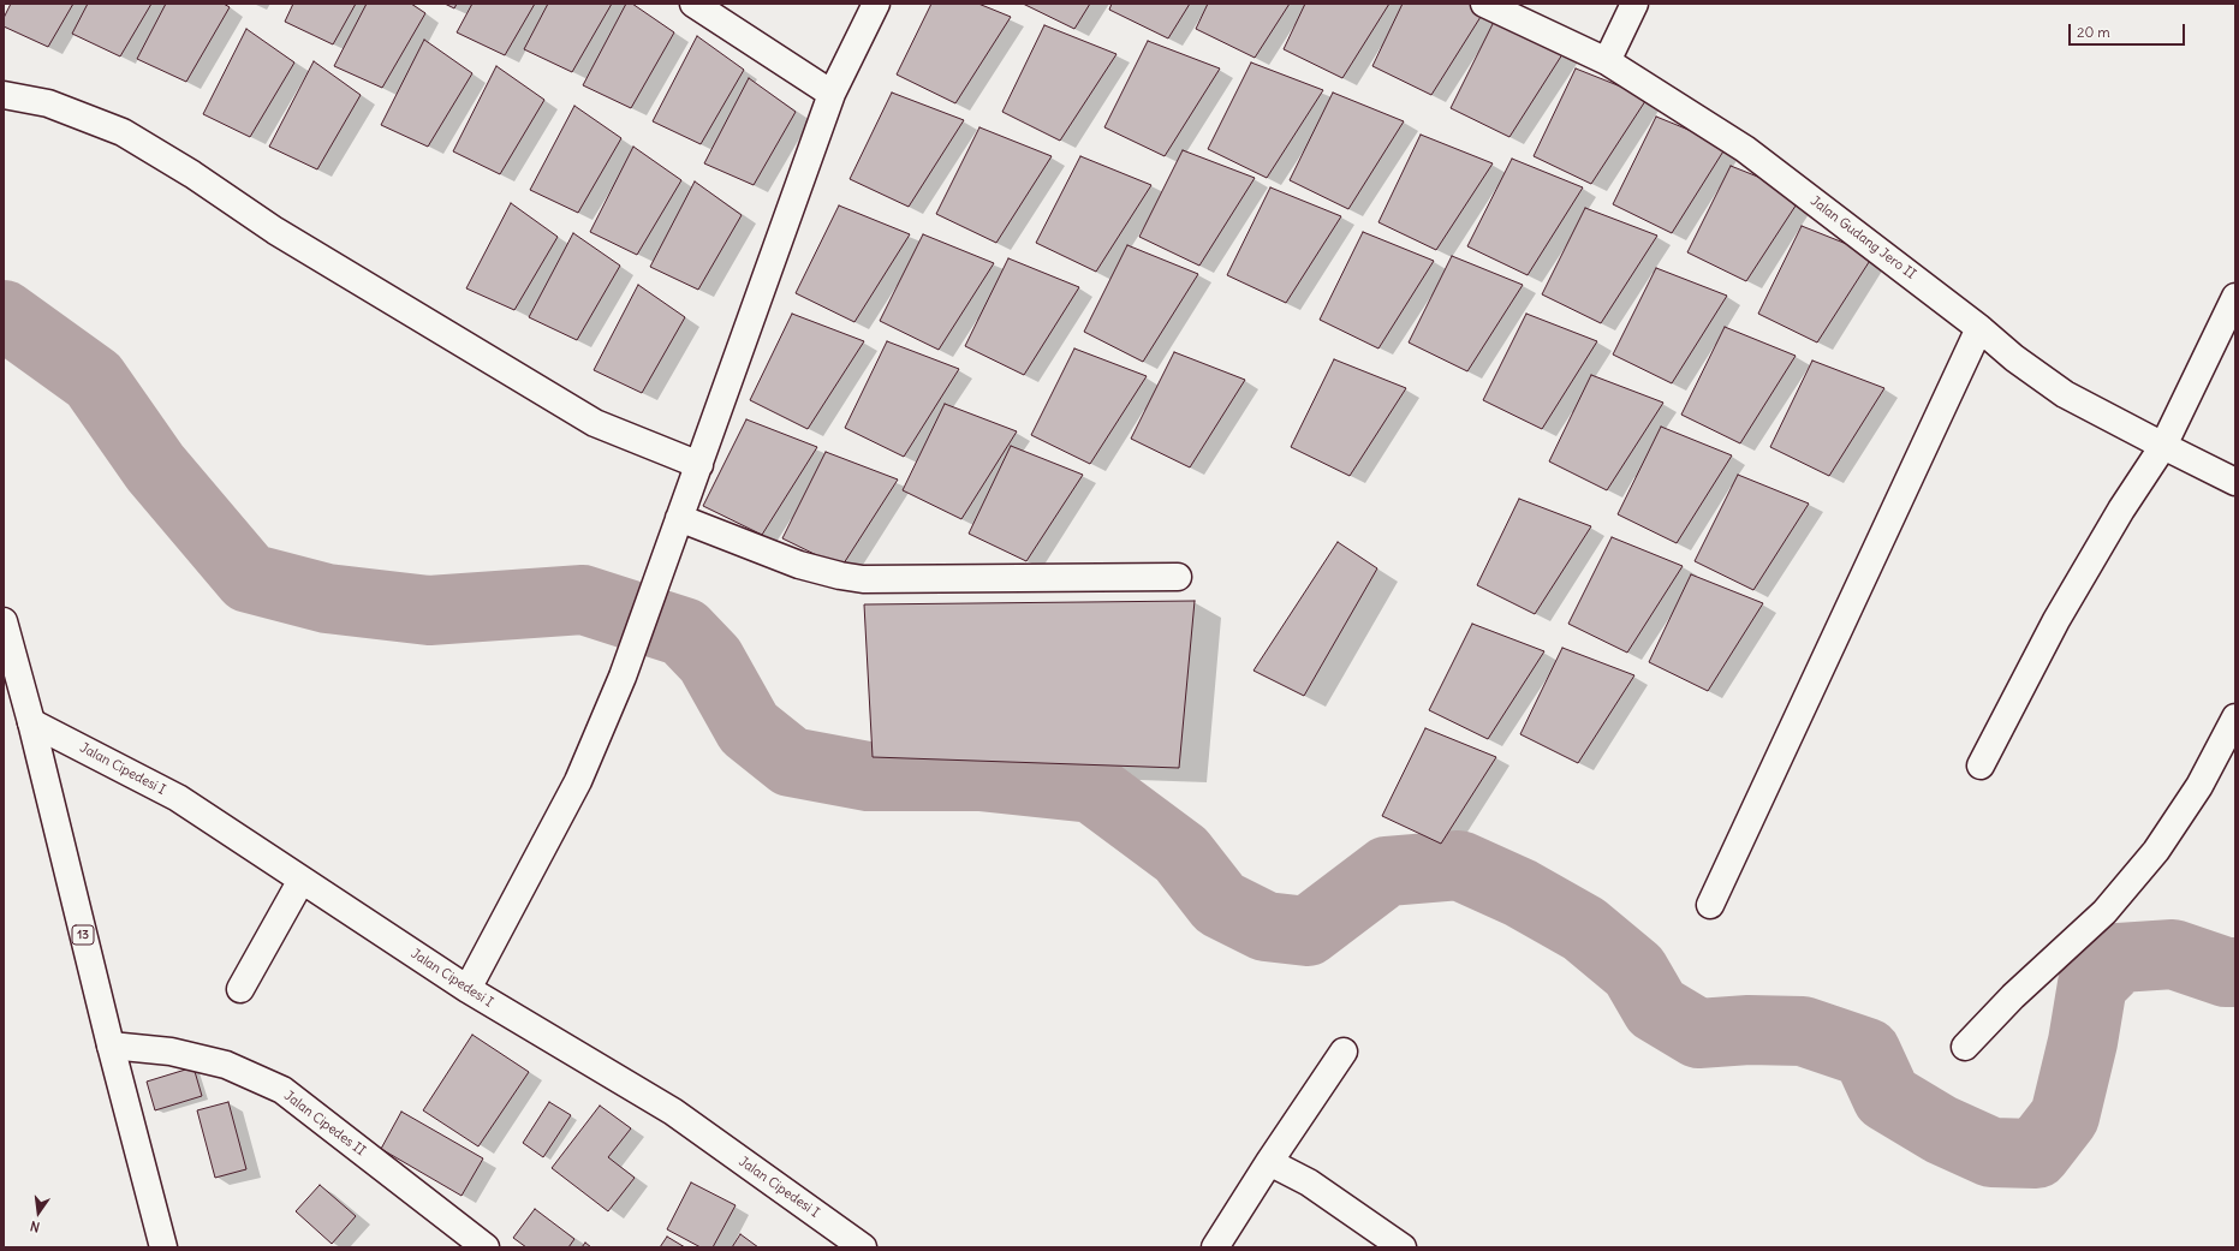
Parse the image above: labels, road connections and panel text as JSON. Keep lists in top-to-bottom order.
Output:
{
  "streets": {
    "main road": [
      "Jalan Gudang Jero II",
      "Jalan Cipedesi I",
      "13",
      "Jalan Cipedes II"
    ]
  },
  "crossings": [
    ["Jalan Cipedesi I", "13"],
    ["13", "Jalan Cipedes II"]
  ],
  "scale_bar": "20 m",
  "north": "bottom"
}
